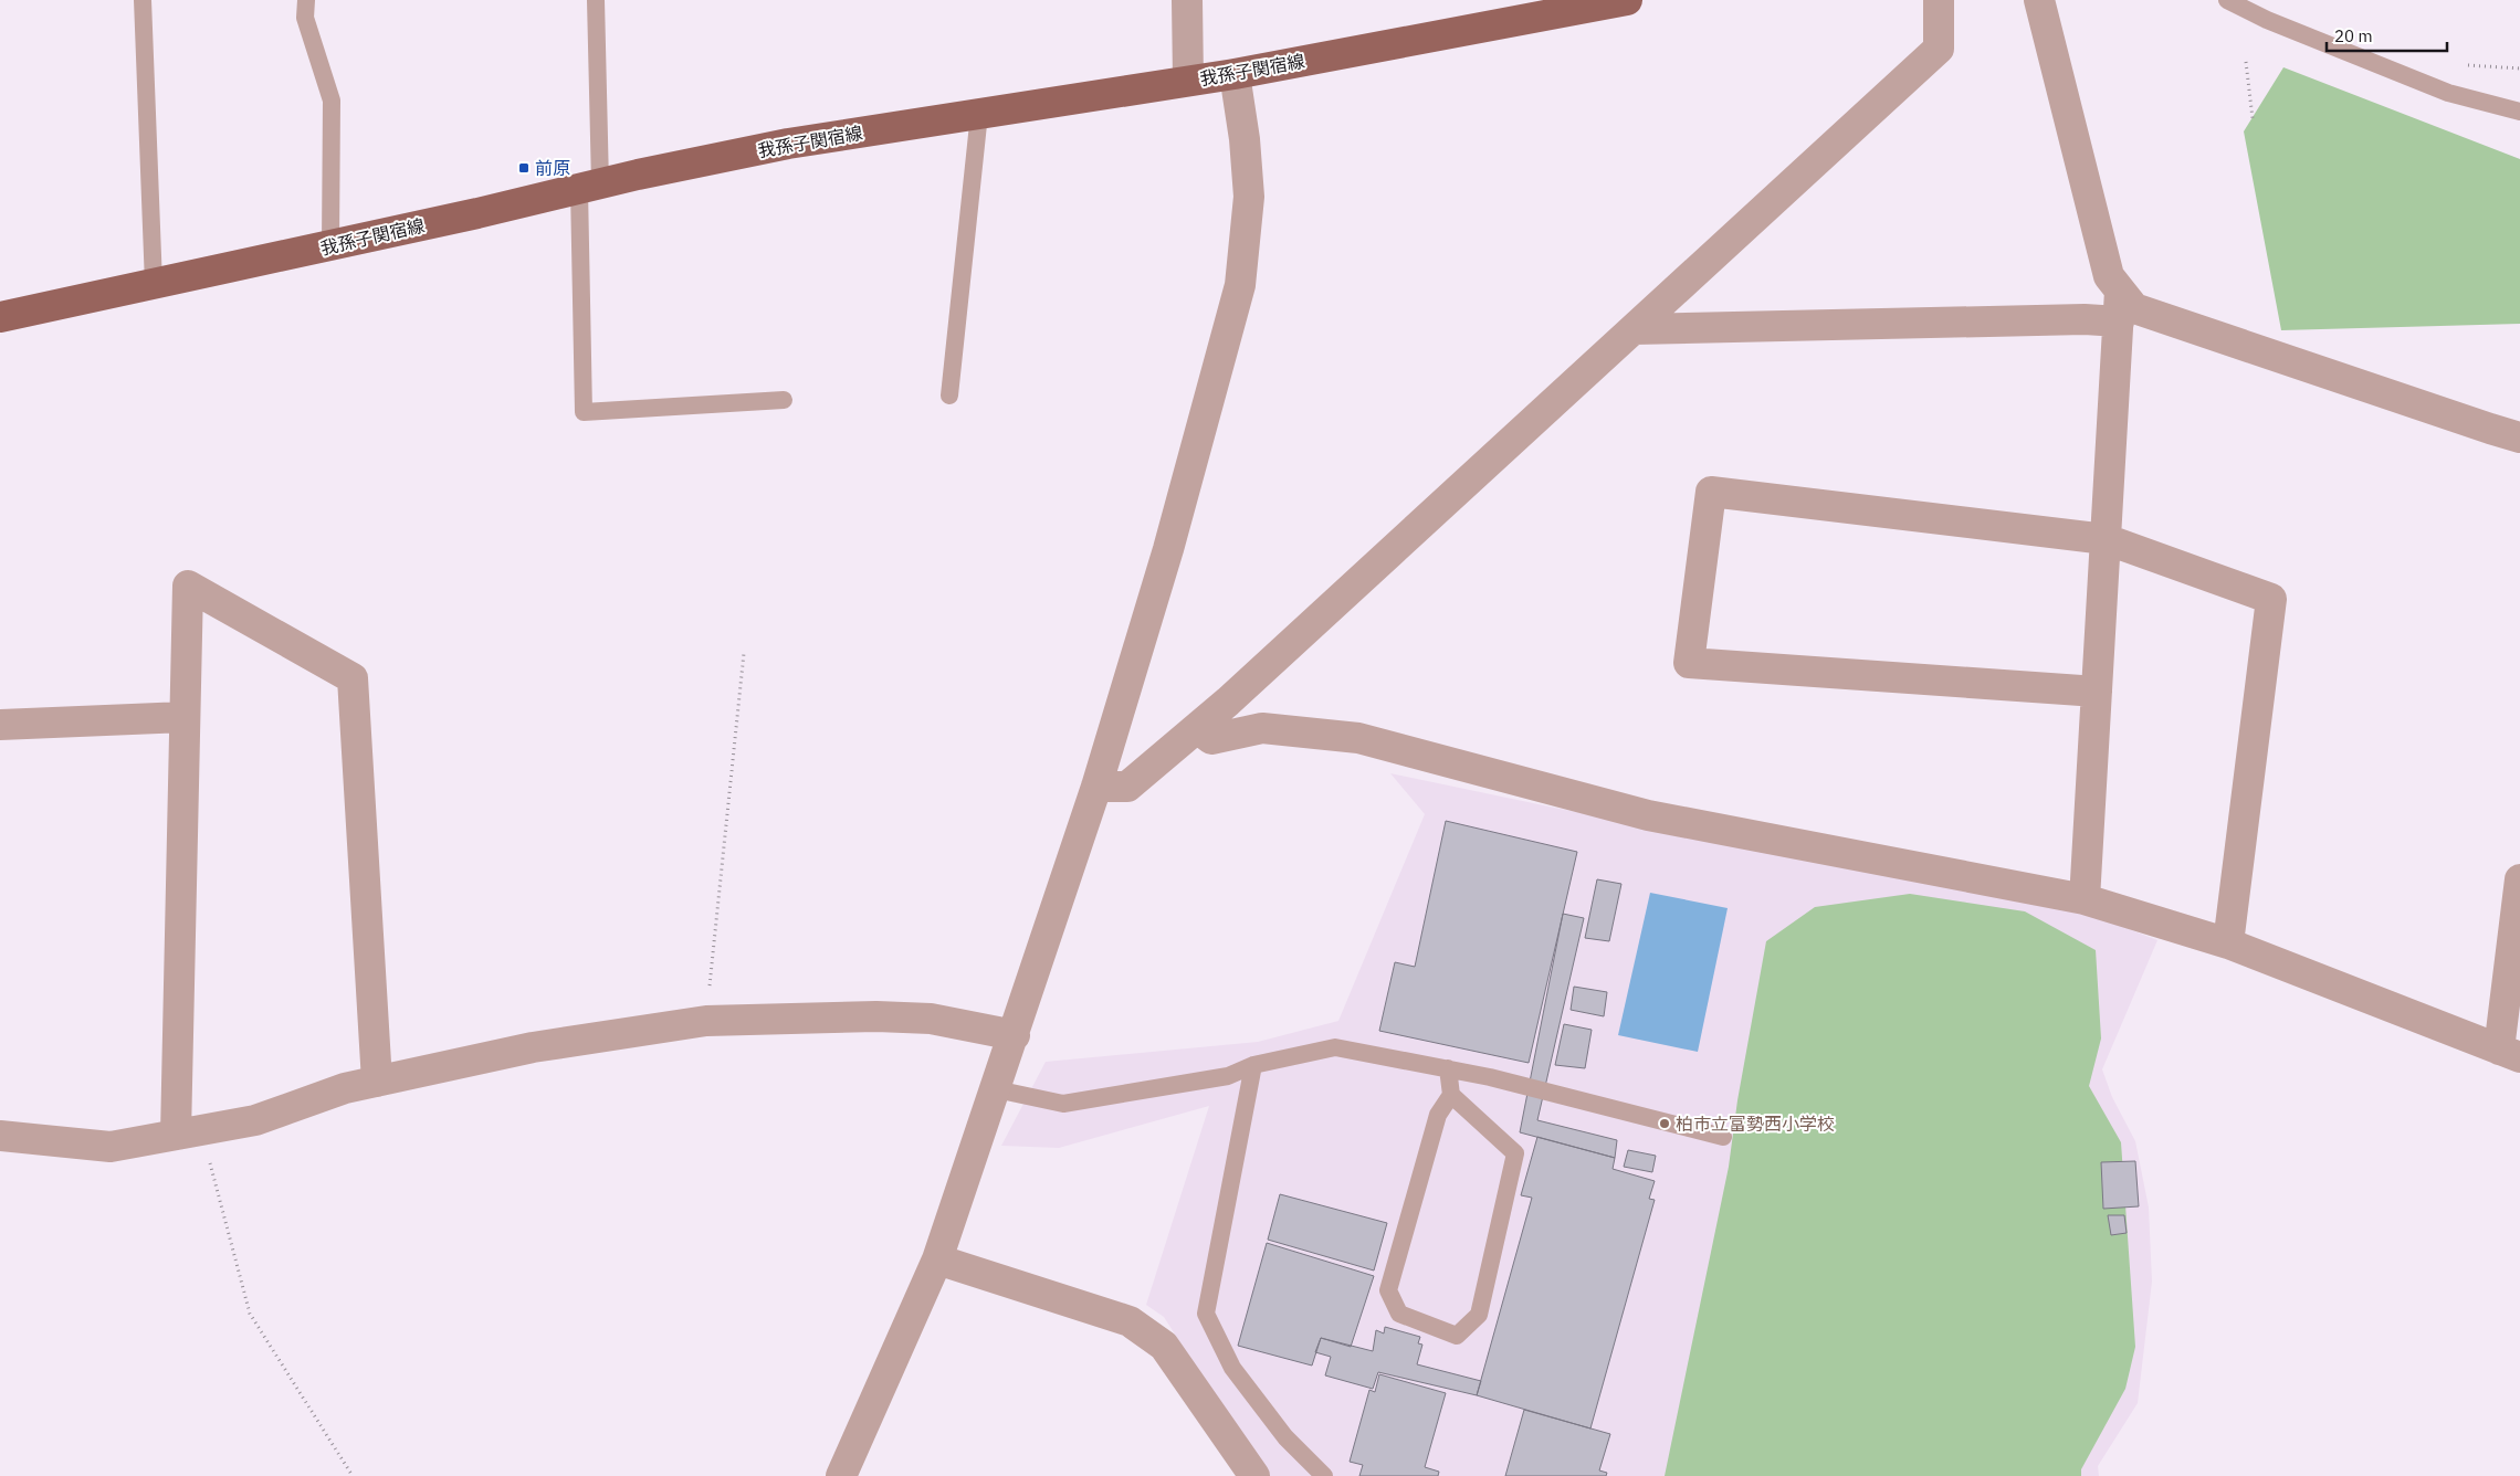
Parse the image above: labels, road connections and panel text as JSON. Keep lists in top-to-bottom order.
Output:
{
  "streets": {
    "main road": ["我孫子関宿線"]
  },
  "places": {
    "transit": ["前原"],
    "other": ["柏市立富勢西小学校"]
  },
  "scale_bar": "20 m"
}
